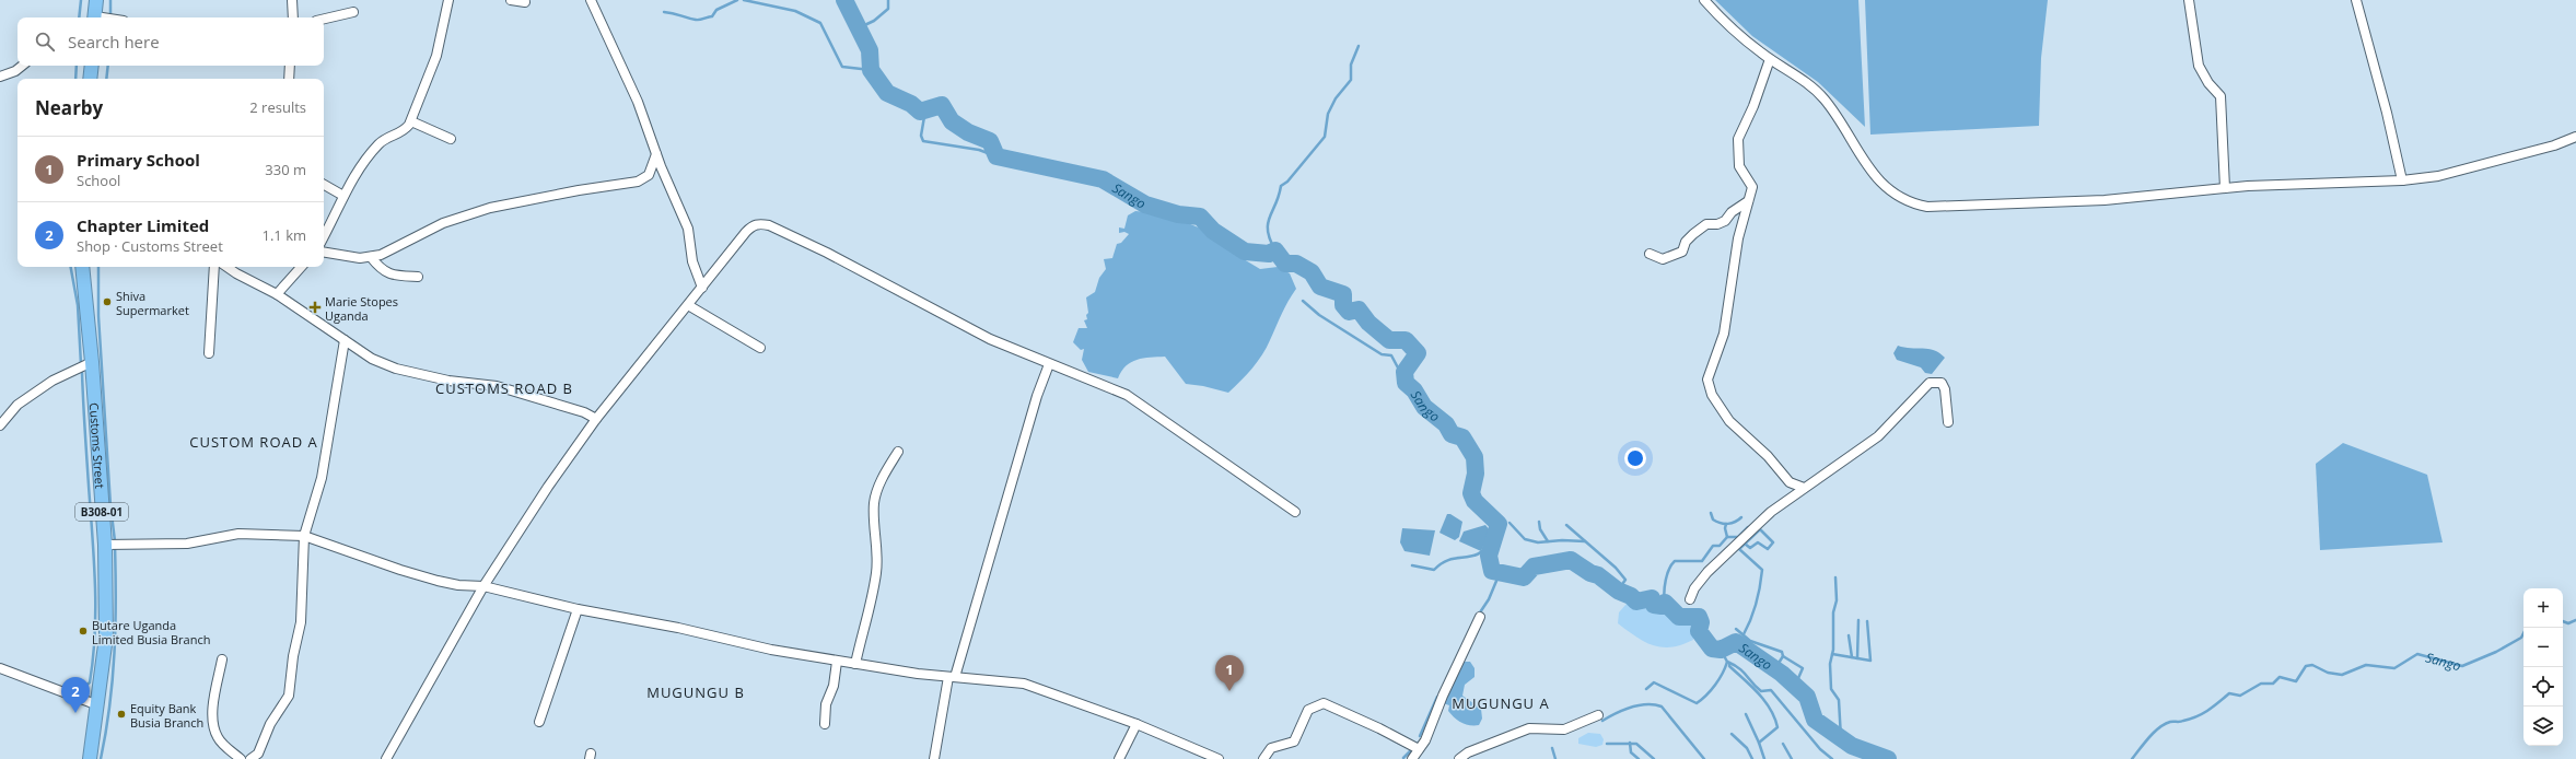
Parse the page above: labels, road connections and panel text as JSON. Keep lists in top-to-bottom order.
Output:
{
  "streets": {
    "highway": ["Customs Street", "B308-01"]
  },
  "districts": [
    "CUSTOMS ROAD B",
    "CUSTOM ROAD A",
    "MUGUNGU B",
    "MUGUNGU A"
  ],
  "water": ["Sango"],
  "places": {
    "other": ["Shiva Supermarket", "Butare Uganda Limited Busia Branch", "Equity Bank Busia Branch"],
    "health": ["Marie Stopes Uganda"]
  },
  "page": {
    "search": "Search here",
    "heading": ["Nearby", "2 results"],
    "list": [
      {
        "mark": "1",
        "name": "Primary School",
        "note": "School",
        "value": "330 m"
      },
      {
        "mark": "2",
        "name": "Chapter Limited",
        "note": "Shop · Customs Street",
        "value": "1.1 km"
      }
    ],
    "map_buttons": ["+", "−"],
    "pins": ["1", "2"]
  }
}
